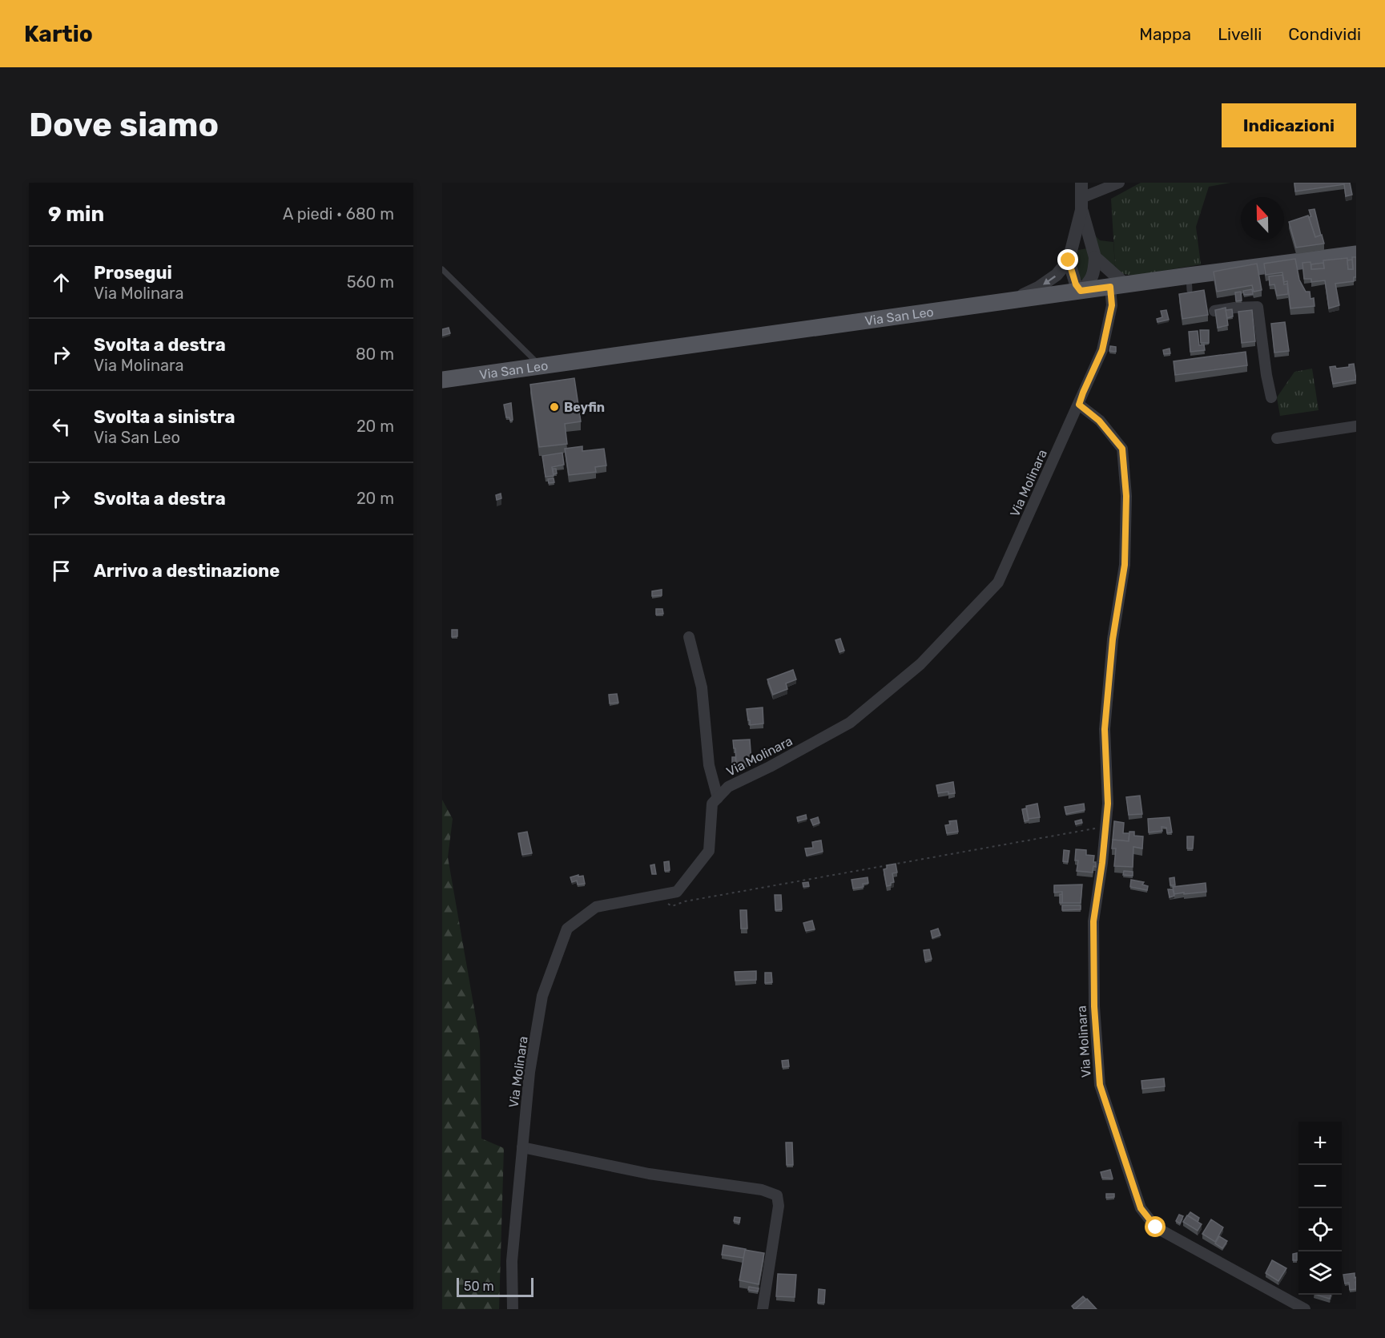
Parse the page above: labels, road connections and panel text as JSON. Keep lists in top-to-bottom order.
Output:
{
  "streets": {
    "main road": ["Via San Leo"],
    "street": ["Via Molinara"]
  },
  "crossings": [
    ["Via San Leo", "Via Molinara"]
  ],
  "places": ["Beyfin"],
  "scale_bar": "50 m",
  "north": "top",
  "page": {
    "header": "Kartio",
    "nav": ["Mappa", "Livelli", "Condividi"],
    "buttons": "Indicazioni",
    "title": "Dove siamo",
    "heading": ["9 min", "A piedi · 680 m"],
    "list": [
      ["Prosegui", "Via Molinara", "560 m"],
      ["Svolta a destra", "Via Molinara", "80 m"],
      ["Svolta a sinistra", "Via San Leo", "20 m"],
      ["Svolta a destra", "20 m"],
      "Arrivo a destinazione"
    ],
    "map_buttons": ["+", "−"],
    "scale": "50 m"
  }
}
